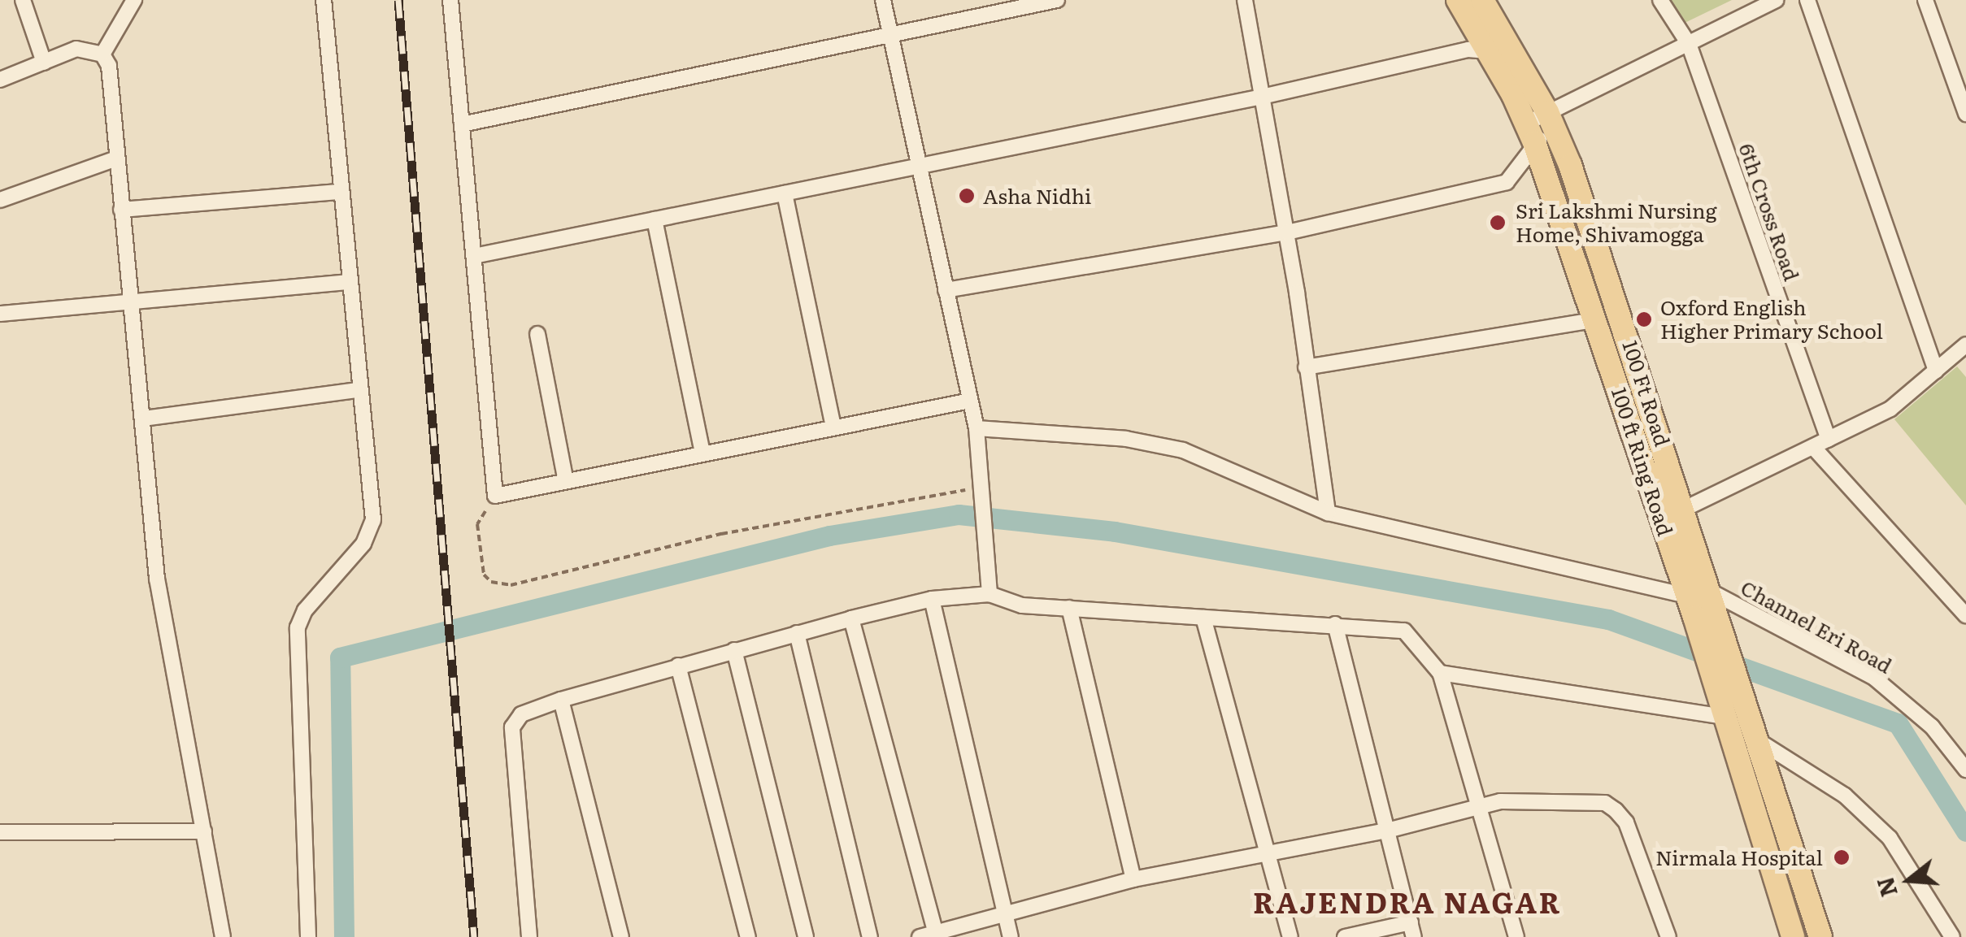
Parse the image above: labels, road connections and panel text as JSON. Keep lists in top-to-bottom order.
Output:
{
  "streets": {
    "main road": ["100 Ft Road", "100 ft Ring Road"],
    "street": ["6th Cross Road", "Channel Eri Road"]
  },
  "crossings": [
    ["100 Ft Road", "Channel Eri Road"]
  ],
  "districts": ["RAJENDRA NAGAR"],
  "places": [
    "Asha Nidhi",
    "Sri Lakshmi Nursing Home, Shivamogga",
    "Oxford English Higher Primary School",
    "Nirmala Hospital"
  ],
  "north": "left"
}
